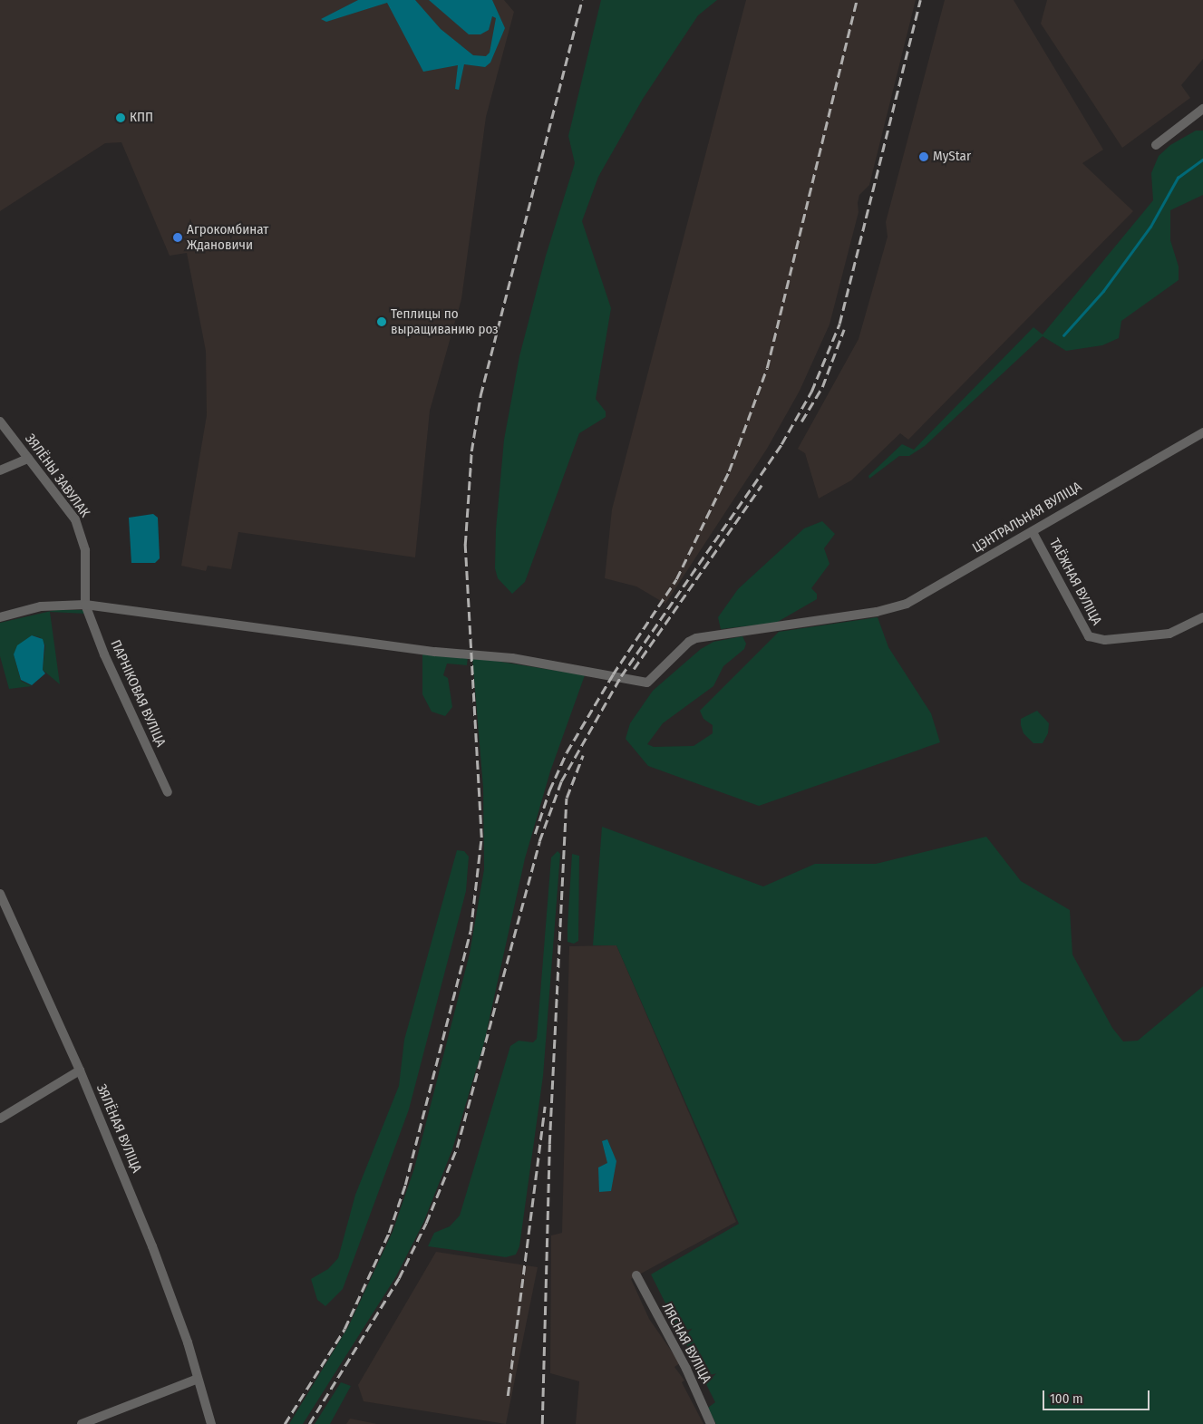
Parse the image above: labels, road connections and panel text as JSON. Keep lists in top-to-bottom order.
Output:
{
  "streets": {
    "street": [
      "ЗЯЛЁНЫ ЗАВУЛАК",
      "ЦЭНТРАЛЬНАЯ ВУЛІЦА",
      "ТАЁЖНАЯ ВУЛІЦА",
      "ПАРНІКОВАЯ ВУЛІЦА",
      "ЗЯЛЁНАЯ ВУЛІЦА",
      "ЛЯСНАЯ ВУЛІЦА"
    ]
  },
  "crossings": [
    ["ЗЯЛЁНЫ ЗАВУЛАК", "ЦЭНТРАЛЬНАЯ ВУЛІЦА"],
    ["ЗЯЛЁНЫ ЗАВУЛАК", "ПАРНІКОВАЯ ВУЛІЦА"],
    ["ЦЭНТРАЛЬНАЯ ВУЛІЦА", "ТАЁЖНАЯ ВУЛІЦА"],
    ["ЦЭНТРАЛЬНАЯ ВУЛІЦА", "ПАРНІКОВАЯ ВУЛІЦА"]
  ],
  "places": [
    "КПП",
    "MyStar",
    "Агрокомбинат Ждановичи",
    "Теплицы по выращиванию роз"
  ],
  "scale_bar": "100 m"
}
